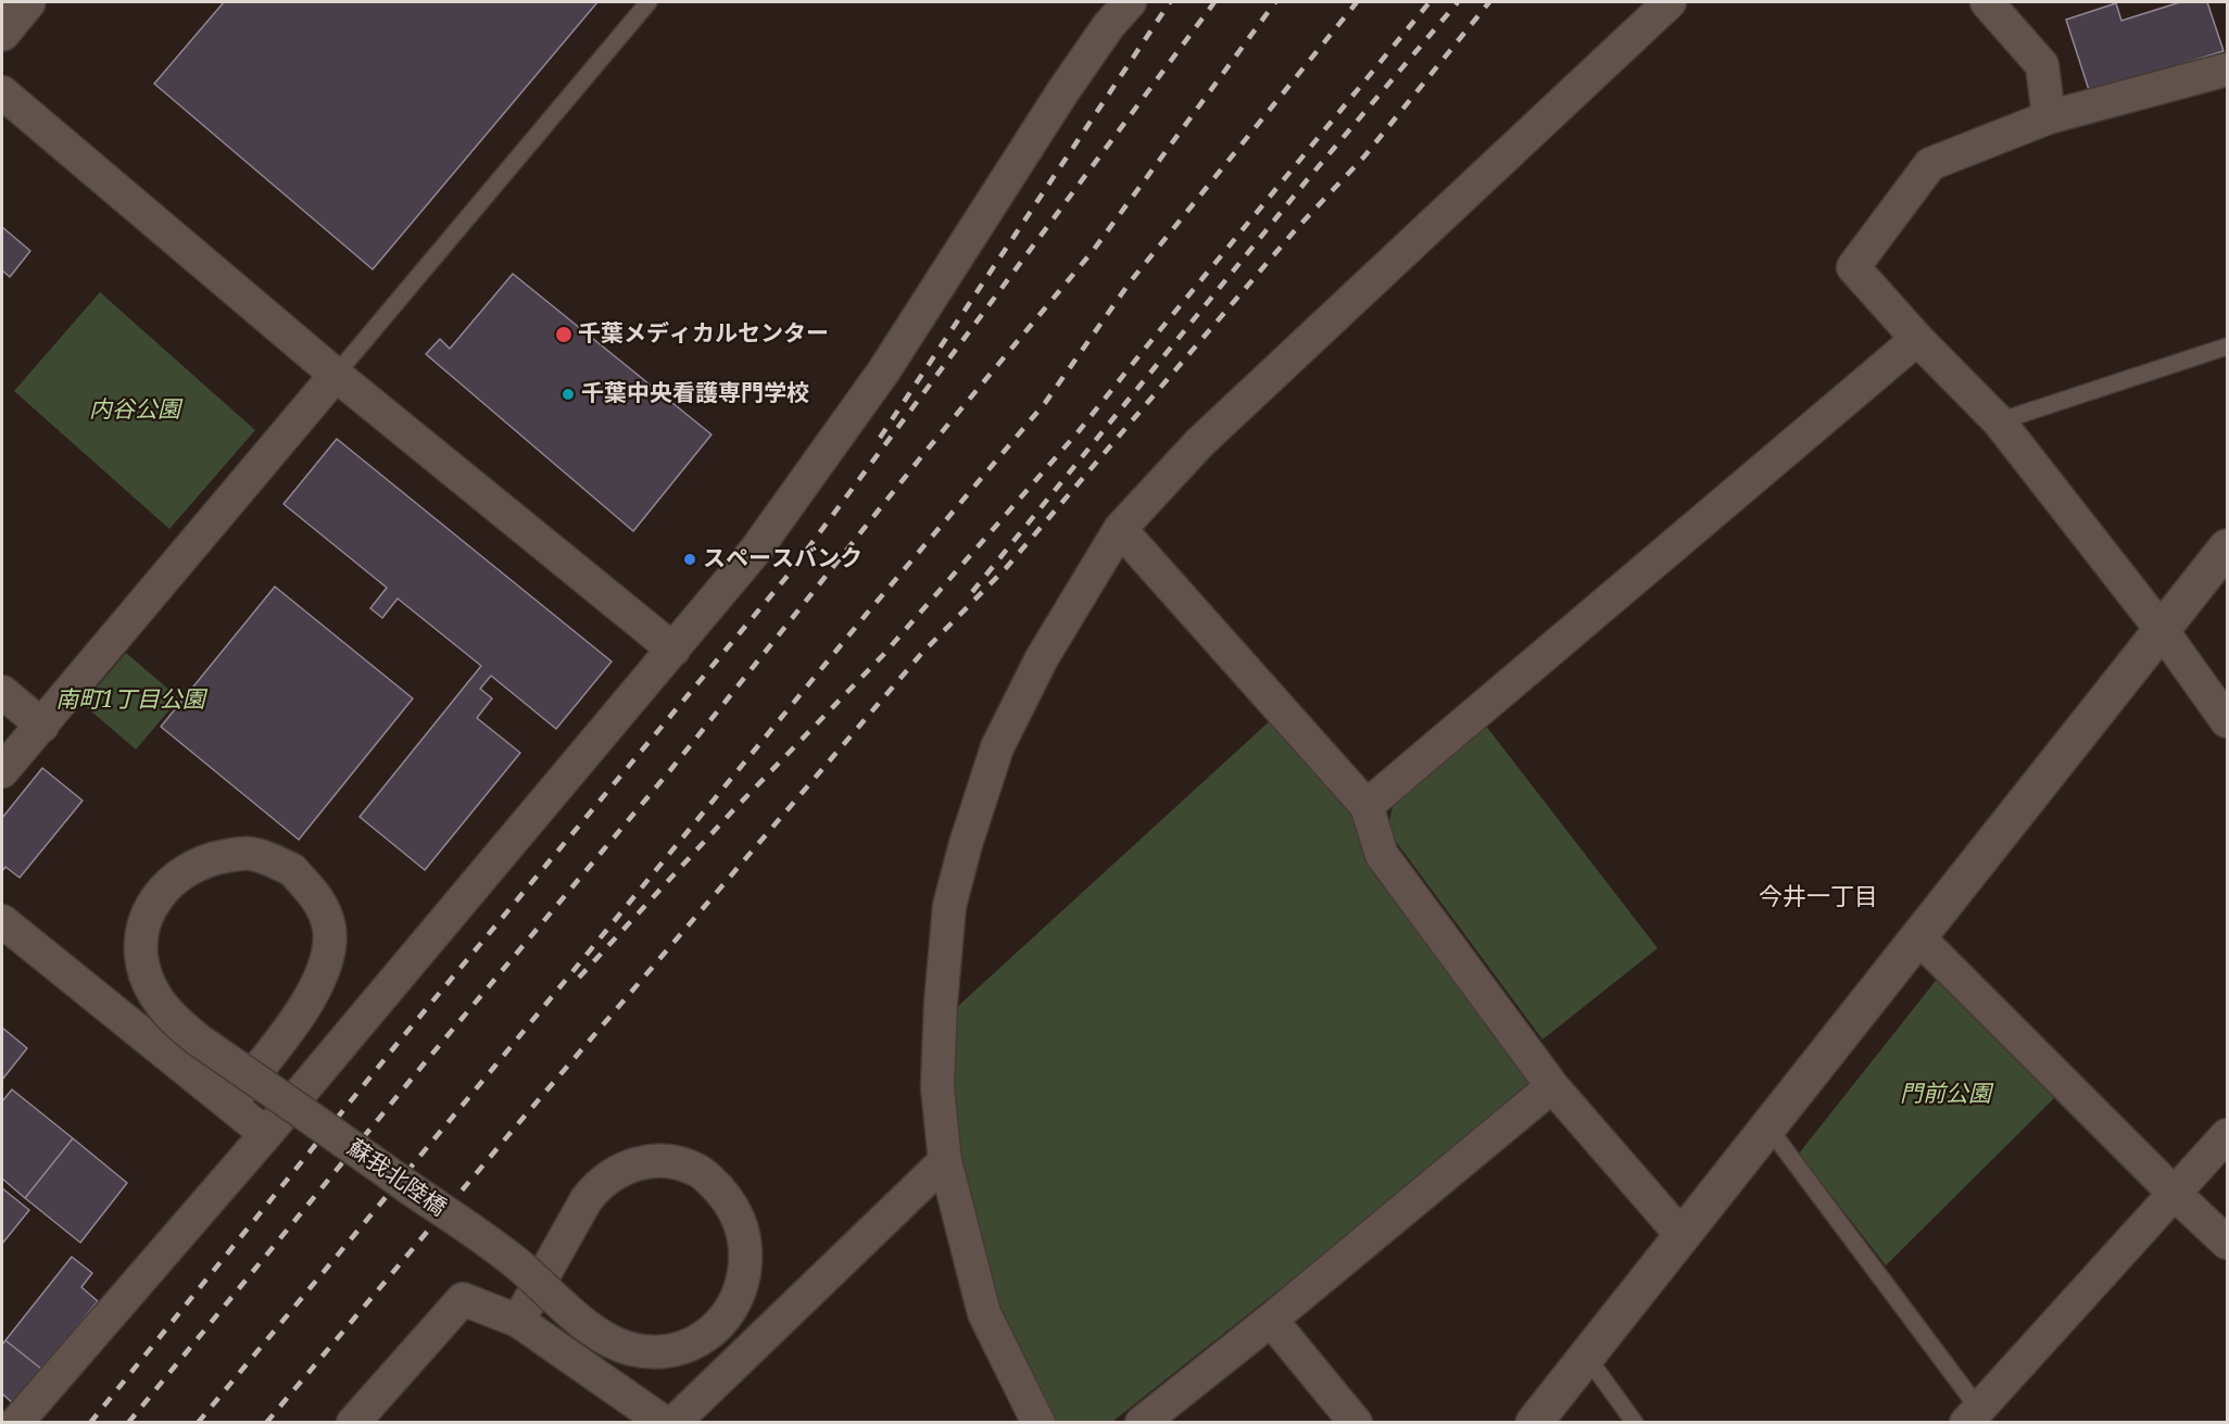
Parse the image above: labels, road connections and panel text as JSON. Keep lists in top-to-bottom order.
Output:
{
  "streets": {
    "street": ["蘇我北陸橋"]
  },
  "districts": ["今井一丁目"],
  "parks": ["内谷公園", "南町1丁目公園", "門前公園"],
  "places": ["千葉メディカルセンター", "千葉中央看護専門学校", "スペースバンク"]
}
